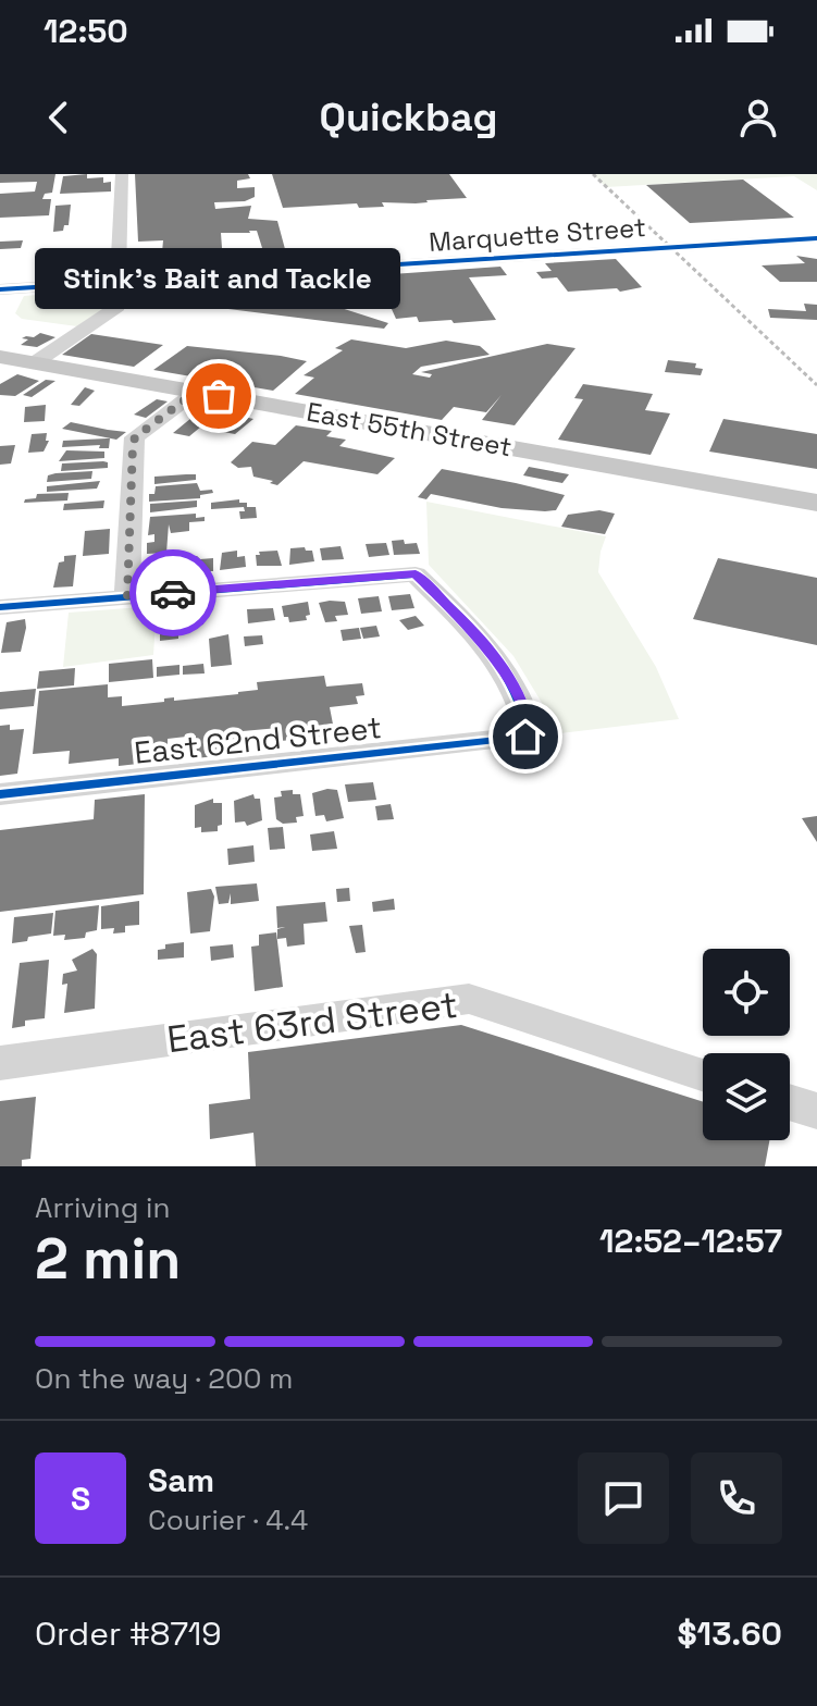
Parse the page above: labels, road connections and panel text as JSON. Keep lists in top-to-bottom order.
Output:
{
  "streets": {
    "main road": ["East 55th Street"],
    "street": ["Marquette Street", "East 62nd Street", "East 63rd Street"]
  },
  "places": ["Stink's Bait and Tackle"],
  "page": {
    "status": "12:50",
    "header": "Quickbag",
    "bubble": "Stink's Bait and Tackle",
    "heading": ["2 min", "Arriving in", "12:52–12:57"],
    "panel": [
      "Sam",
      "Courier · 4.4",
      "Order #8719",
      "$13.60"
    ],
    "bar": "On the way · 200 m",
    "round": "S"
  }
}
